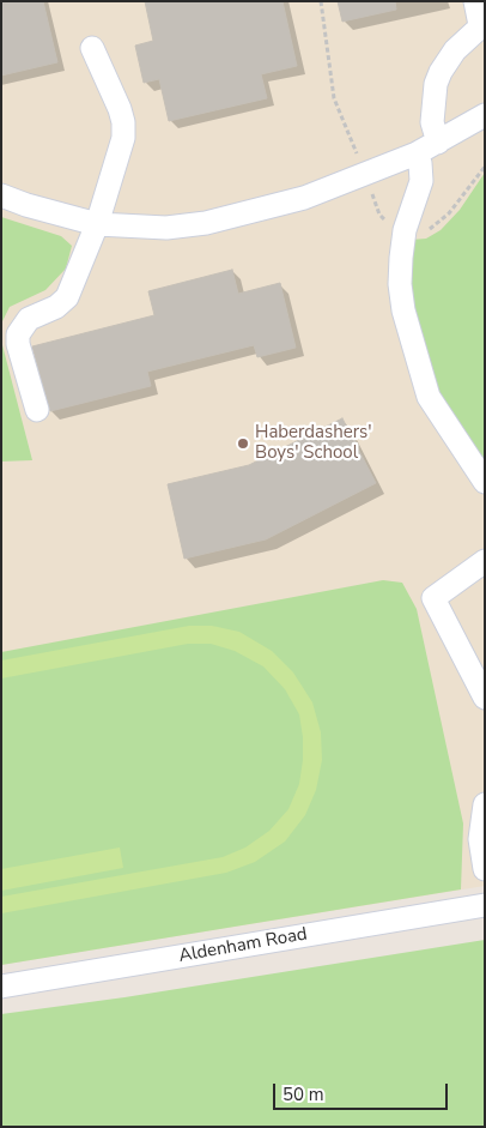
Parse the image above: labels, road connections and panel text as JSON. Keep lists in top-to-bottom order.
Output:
{
  "streets": {
    "street": ["Aldenham Road"]
  },
  "places": ["Haberdashers' Boys' School"],
  "scale_bar": "50 m"
}
